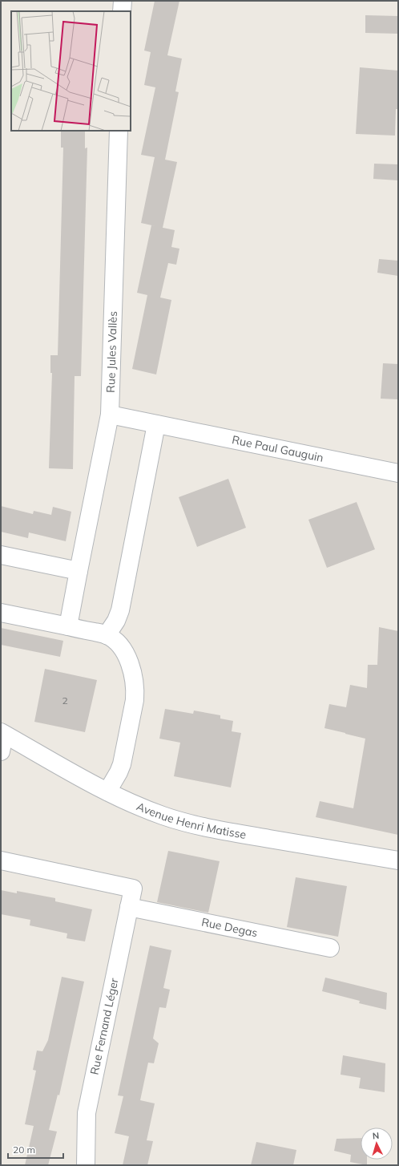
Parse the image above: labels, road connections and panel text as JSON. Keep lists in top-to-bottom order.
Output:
{
  "streets": {
    "street": [
      "Rue Jules Vallès",
      "Rue Paul Gauguin",
      "Avenue Henri Matisse",
      "Rue Degas",
      "Rue Fernand Léger"
    ]
  },
  "crossings": [
    ["Rue Jules Vallès", "Rue Paul Gauguin"],
    ["Rue Degas", "Rue Fernand Léger"]
  ],
  "house_numbers": ["2"],
  "scale_bar": "20 m",
  "north": "top"
}
